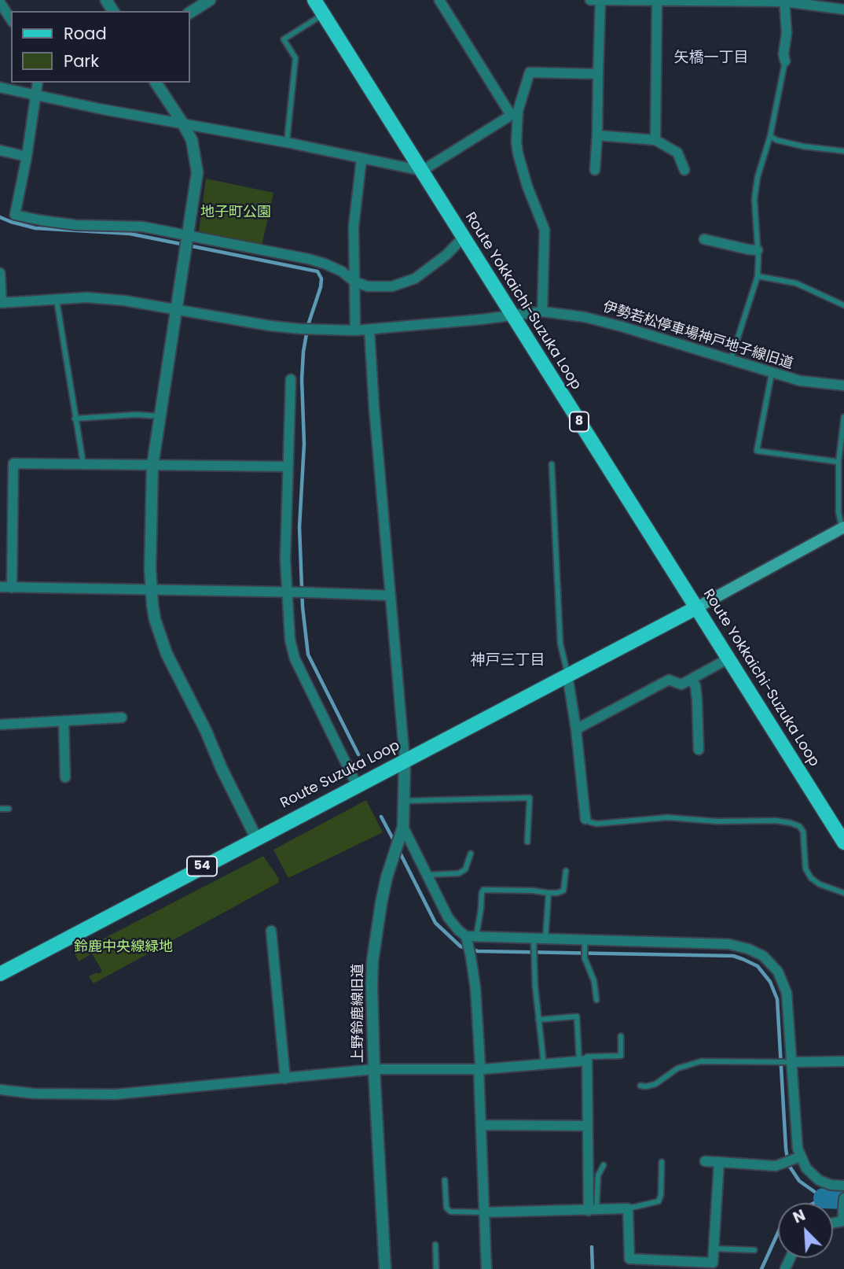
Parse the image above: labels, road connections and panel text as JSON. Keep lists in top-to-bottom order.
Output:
{
  "streets": {
    "main road": [
      "Route Yokkaichi-Suzuka Loop",
      "8",
      "Route Suzuka Loop",
      "54"
    ],
    "street": ["伊勢若松停車場神戸地子線旧道", "上野鈴鹿線旧道"]
  },
  "crossings": [
    ["Route Yokkaichi-Suzuka Loop", "伊勢若松停車場神戸地子線旧道"],
    ["Route Yokkaichi-Suzuka Loop", "Route Suzuka Loop"],
    ["Route Suzuka Loop", "上野鈴鹿線旧道"]
  ],
  "districts": ["矢橋一丁目", "神戸三丁目"],
  "parks": ["地子町公園", "鈴鹿中央線緑地"],
  "legend": ["Road", "Park"],
  "north": "top left"
}
